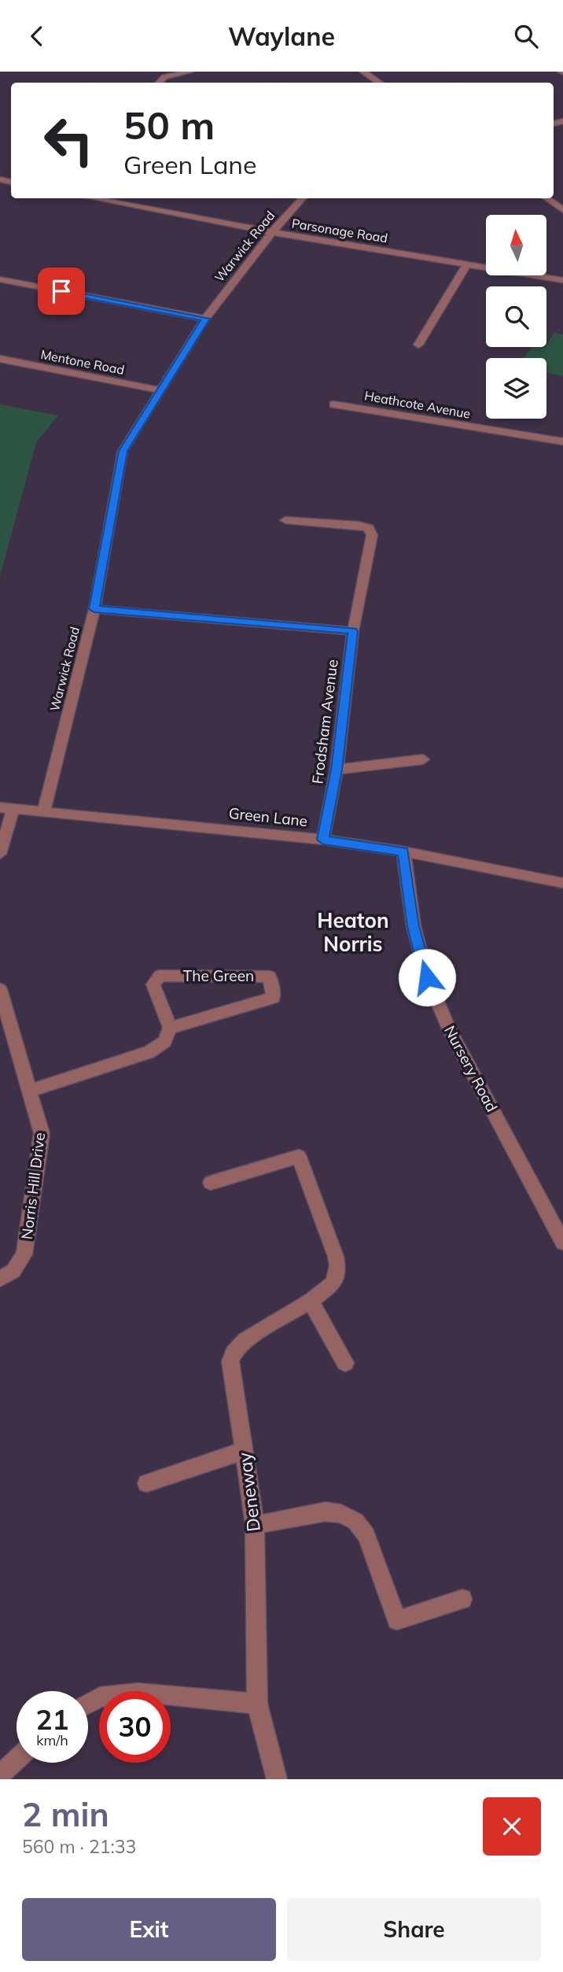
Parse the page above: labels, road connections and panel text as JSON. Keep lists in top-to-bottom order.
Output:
{
  "streets": {
    "street": [
      "Parsonage Road",
      "Warwick Road",
      "Mentone Road",
      "Heathcote Avenue",
      "Frodsham Avenue",
      "Green Lane",
      "The Green",
      "Nursery Road",
      "Norris Hill Drive",
      "Deneway"
    ]
  },
  "crossings": [
    ["Parsonage Road", "Warwick Road"],
    ["Warwick Road", "Mentone Road"],
    ["Warwick Road", "Green Lane"],
    ["Frodsham Avenue", "Green Lane"],
    ["Green Lane", "Nursery Road"]
  ],
  "districts": ["Heaton Norris"],
  "north": "top",
  "page": {
    "header": "Waylane",
    "turn": ["50 m", "Green Lane"],
    "speed": "21 km/h",
    "limit": "30",
    "heading": ["2 min", "560 m · 21:33"],
    "buttons": ["Exit", "Share"]
  }
}
